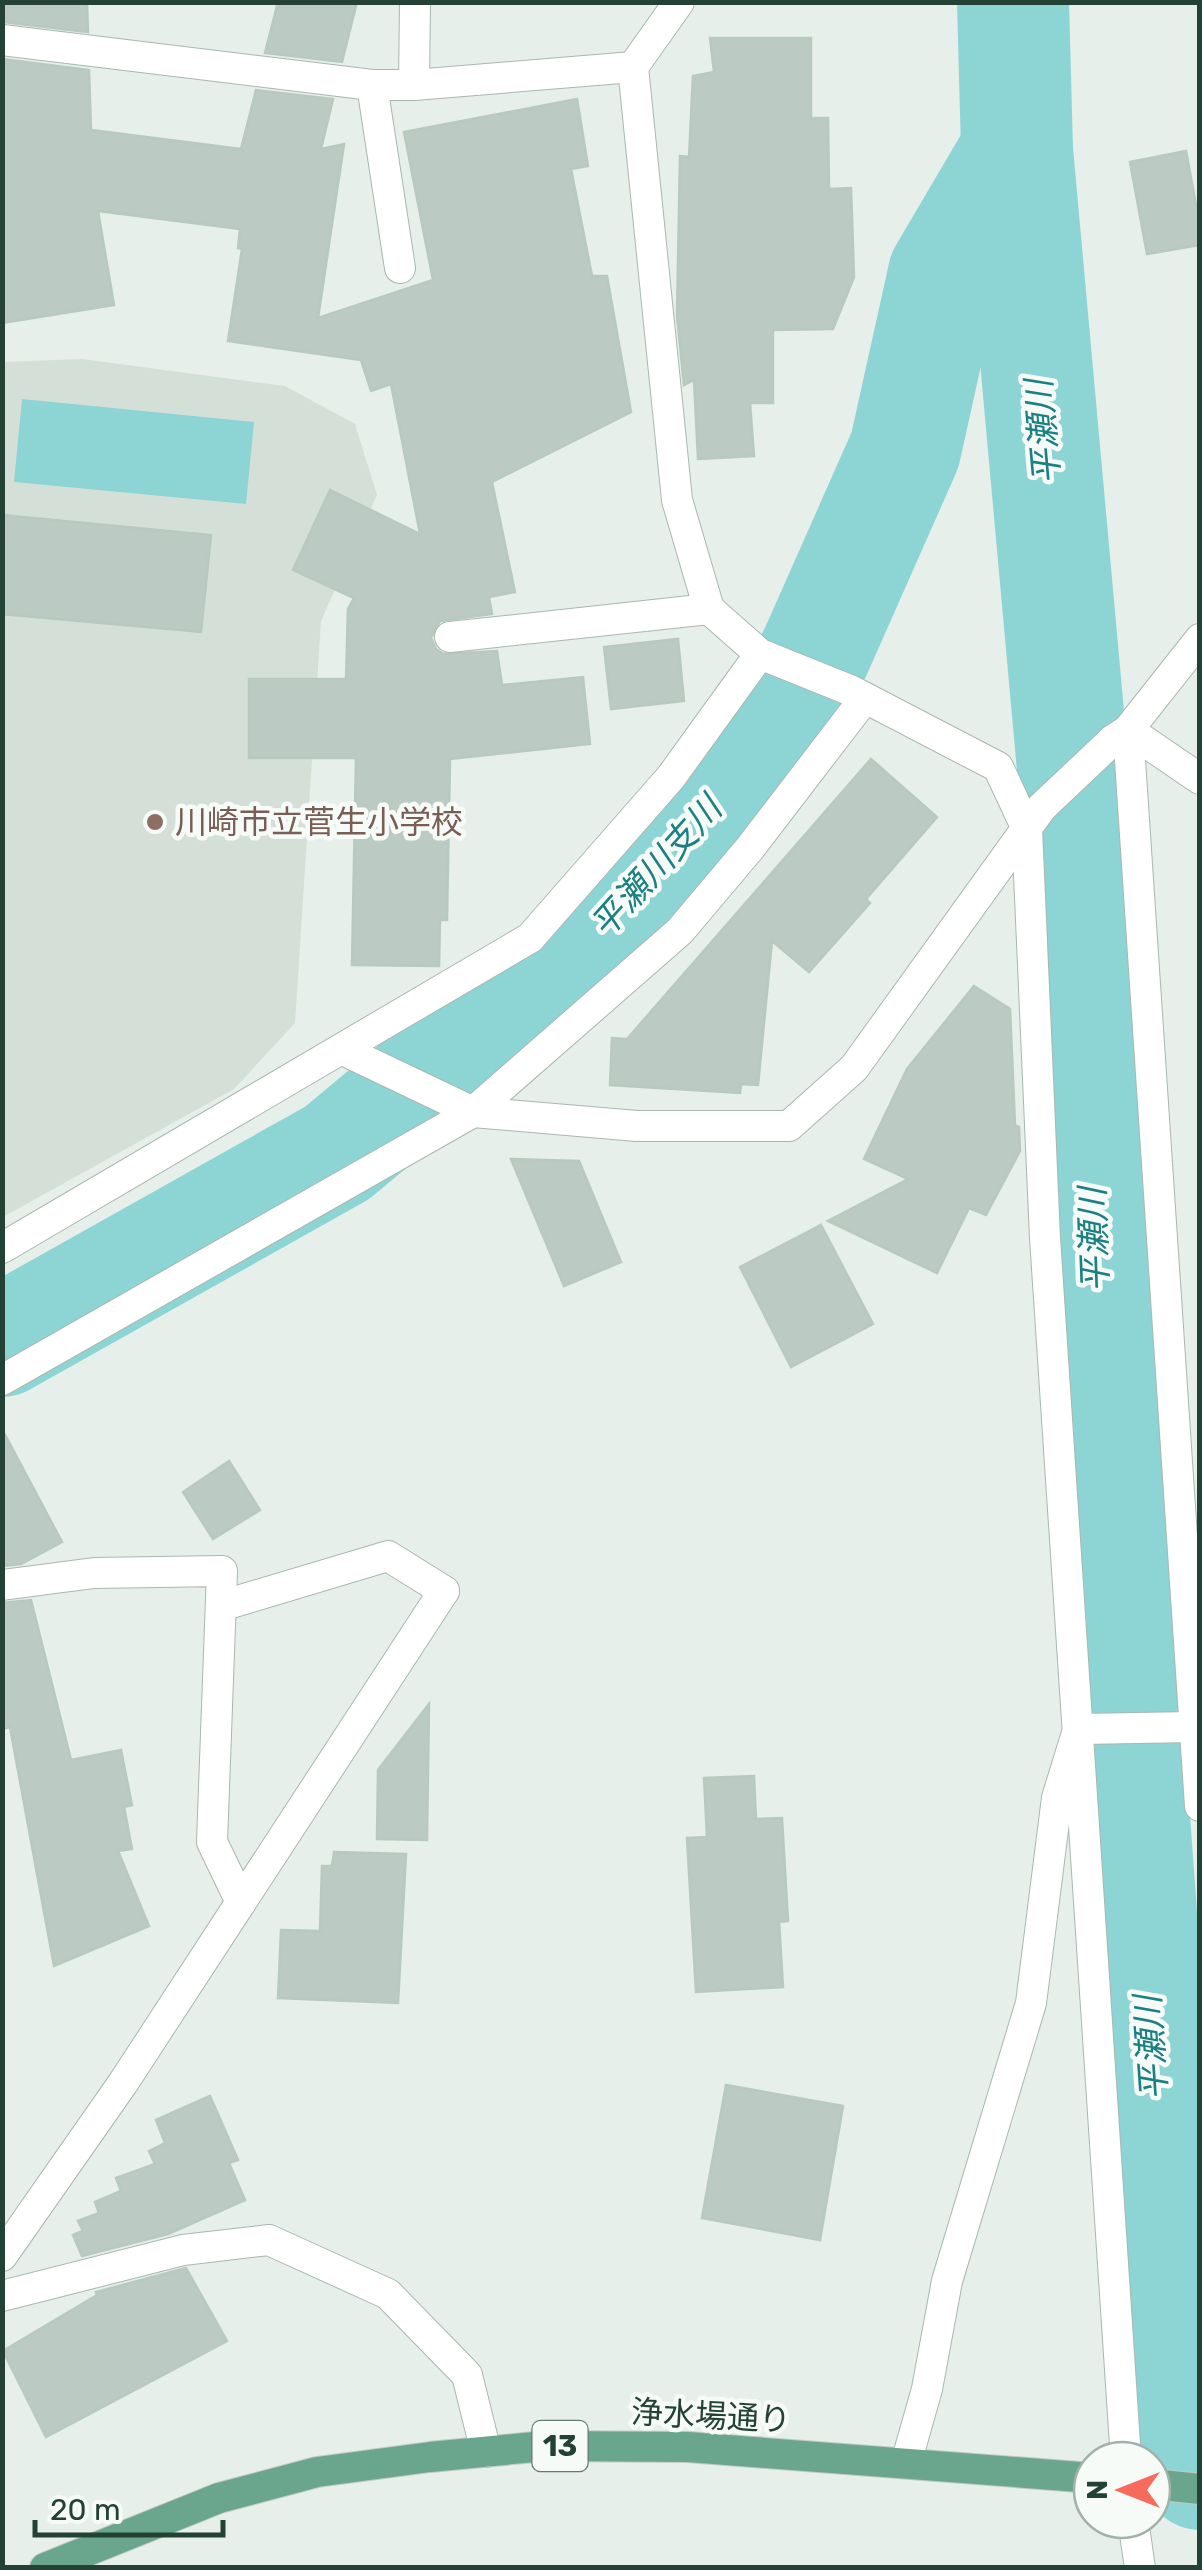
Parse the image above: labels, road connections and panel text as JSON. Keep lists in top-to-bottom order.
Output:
{
  "streets": {
    "main road": ["浄水場通り", "13"]
  },
  "water": ["平瀬川", "平瀬川支川"],
  "places": ["川崎市立菅生小学校"],
  "scale_bar": "20 m",
  "north": "left"
}
